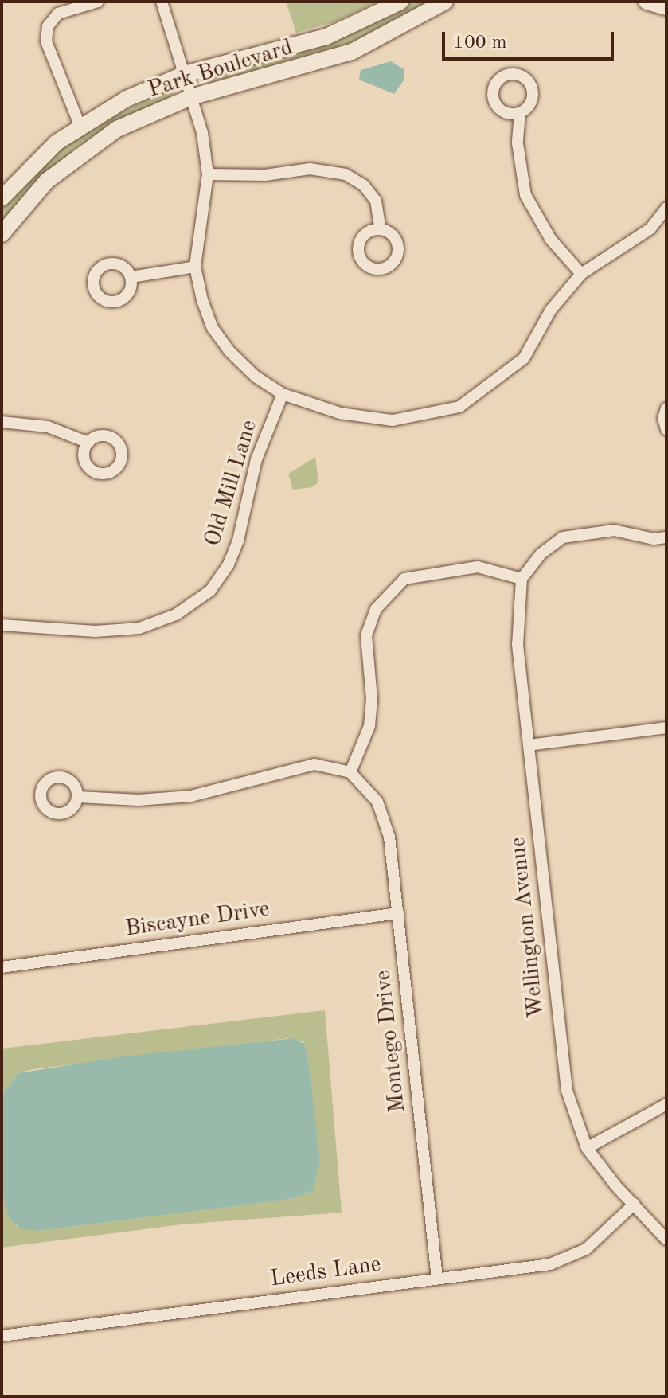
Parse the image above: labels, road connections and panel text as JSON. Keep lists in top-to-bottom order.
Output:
{
  "streets": {
    "street": [
      "Park Boulevard",
      "Old Mill Lane",
      "Biscayne Drive",
      "Wellington Avenue",
      "Montego Drive",
      "Leeds Lane"
    ]
  },
  "crossings": [
    ["Biscayne Drive", "Montego Drive"],
    ["Wellington Avenue", "Leeds Lane"],
    ["Montego Drive", "Leeds Lane"]
  ],
  "scale_bar": "100 m"
}
